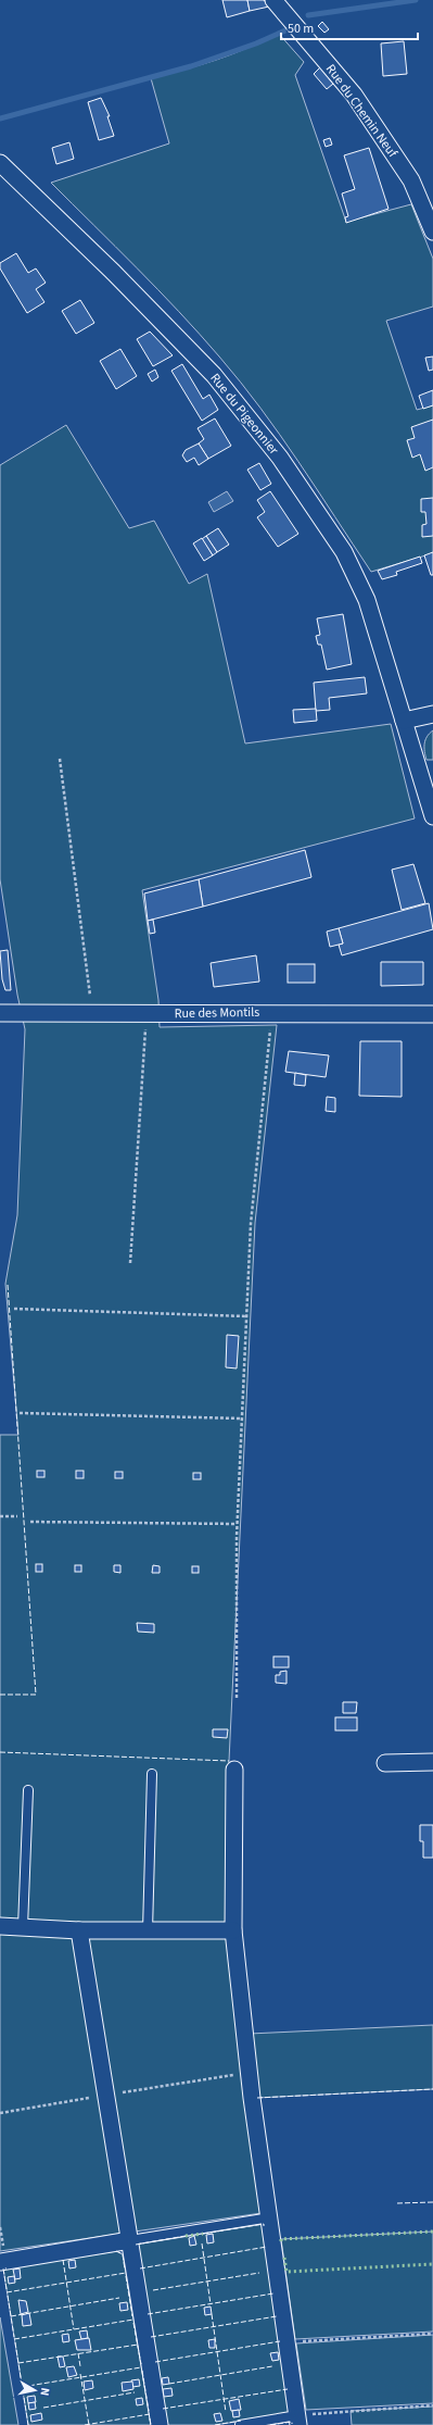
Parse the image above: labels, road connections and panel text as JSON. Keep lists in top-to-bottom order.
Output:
{
  "streets": {
    "street": ["Rue du Chemin Neuf", "Rue du Pigeonnier", "Rue des Montils"]
  },
  "scale_bar": "50 m",
  "north": "right"
}
